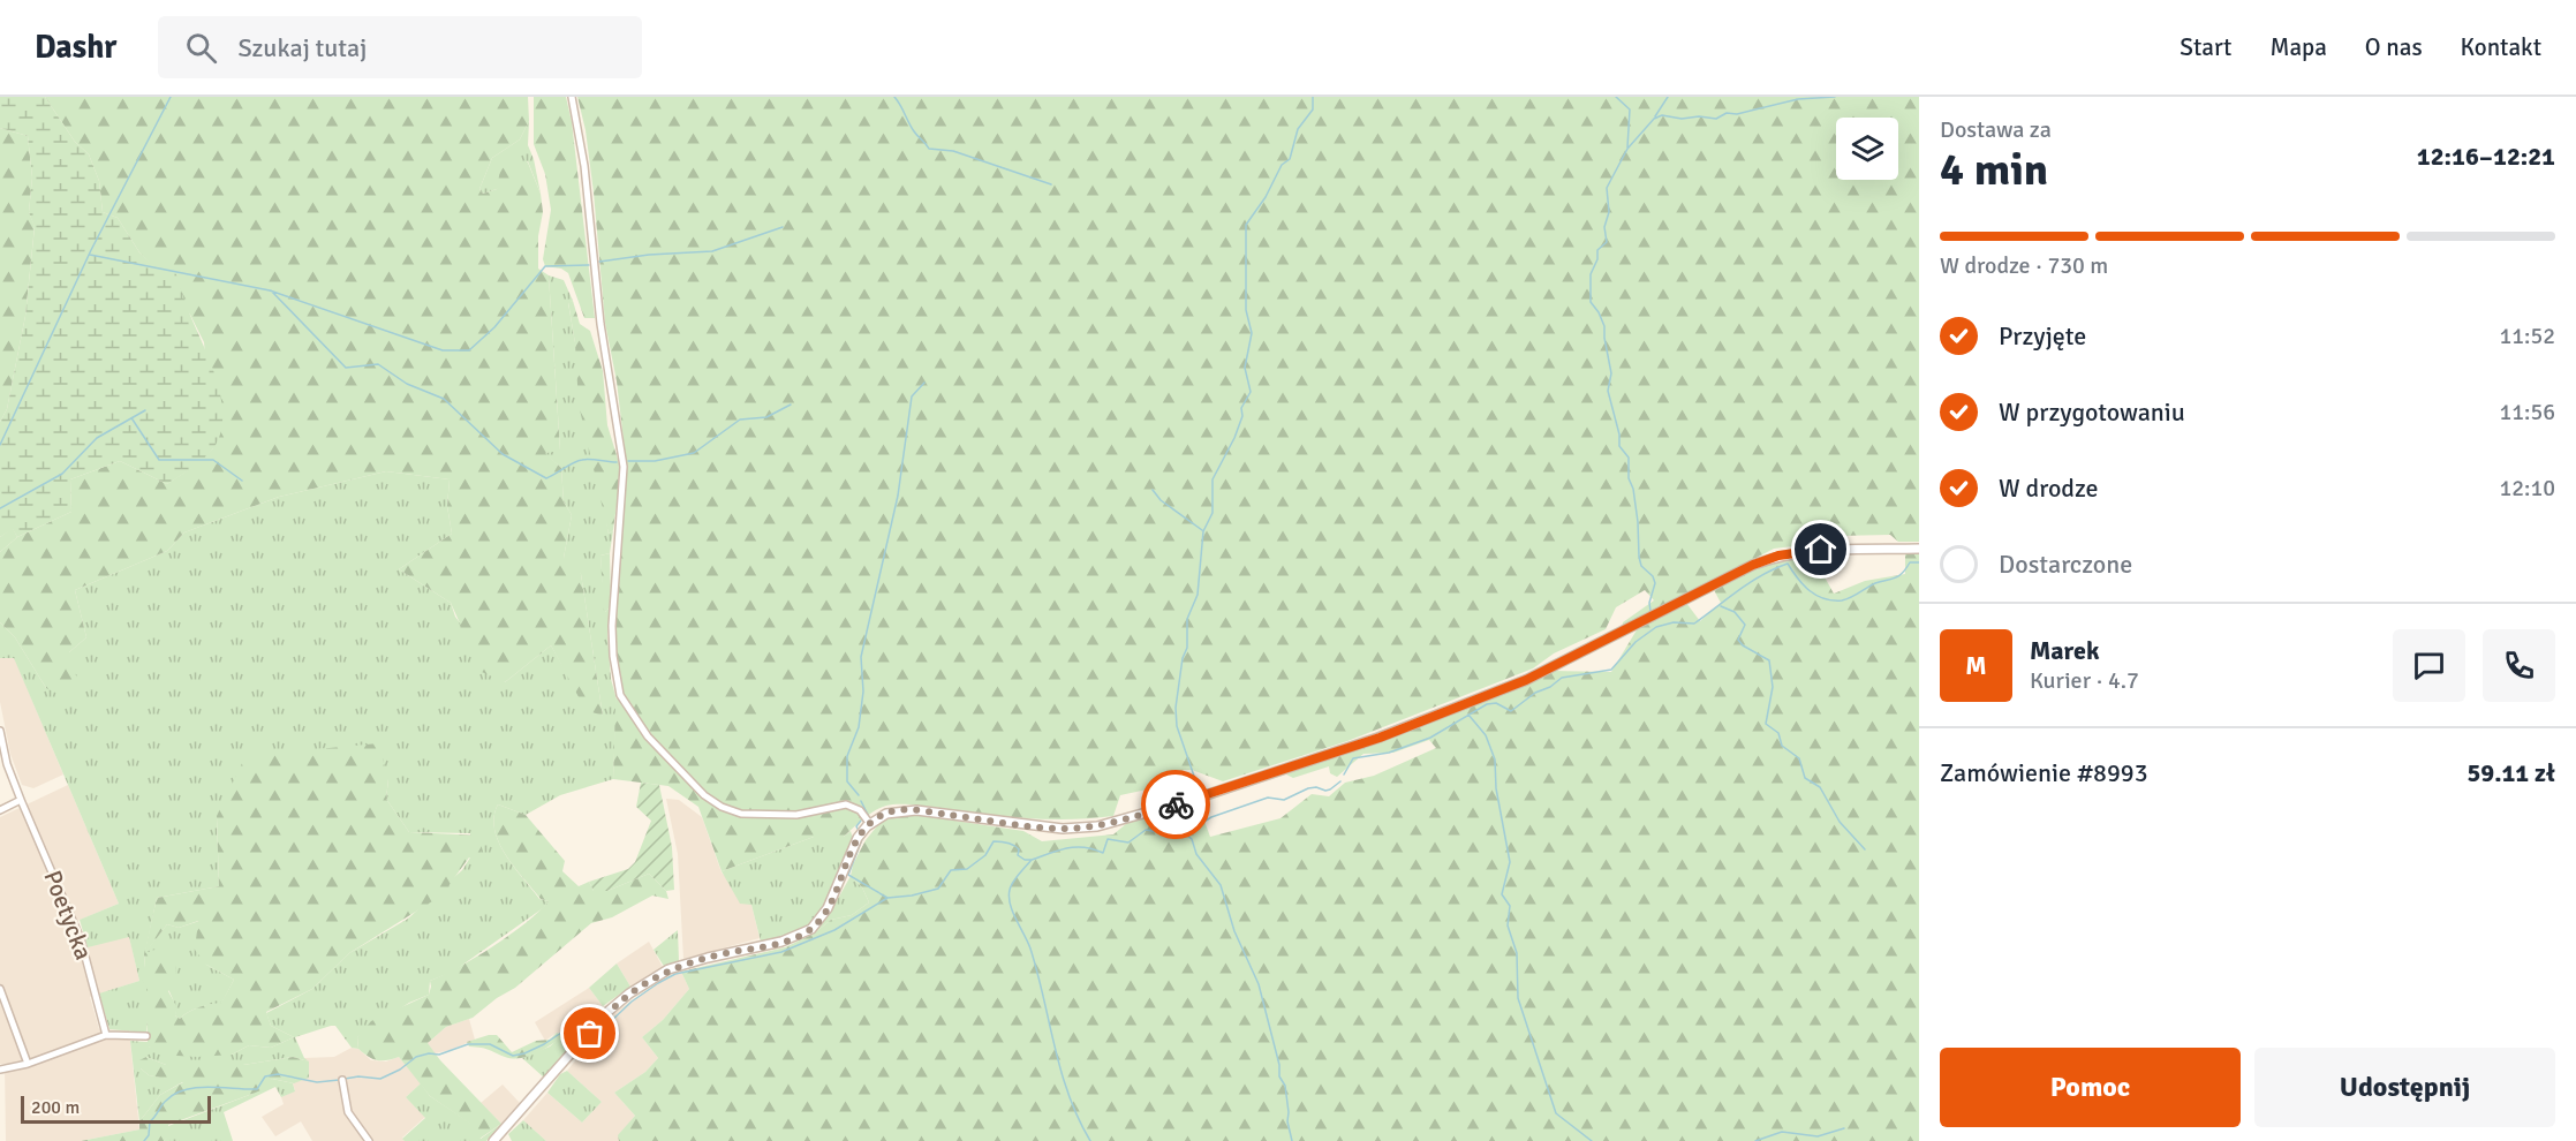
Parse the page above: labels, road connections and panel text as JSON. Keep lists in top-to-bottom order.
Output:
{
  "streets": {
    "street": ["Poetycka"]
  },
  "scale_bar": "200 m",
  "page": {
    "header": "Dashr",
    "search": "Szukaj tutaj",
    "nav": [
      "Start",
      "Mapa",
      "O nas",
      "Kontakt"
    ],
    "heading": ["4 min", "Dostawa za", "12:16–12:21"],
    "panel": [
      "Marek",
      "Kurier · 4.7",
      "Zamówienie #8993",
      "59.11 zł"
    ],
    "bar": "W drodze · 730 m",
    "list": [
      ["Przyjęte", "11:52"],
      ["W przygotowaniu", "11:56"],
      ["W drodze", "12:10"],
      "Dostarczone"
    ],
    "round": "M",
    "buttons": ["Pomoc", "Udostępnij"],
    "scale": "200 m"
  }
}
